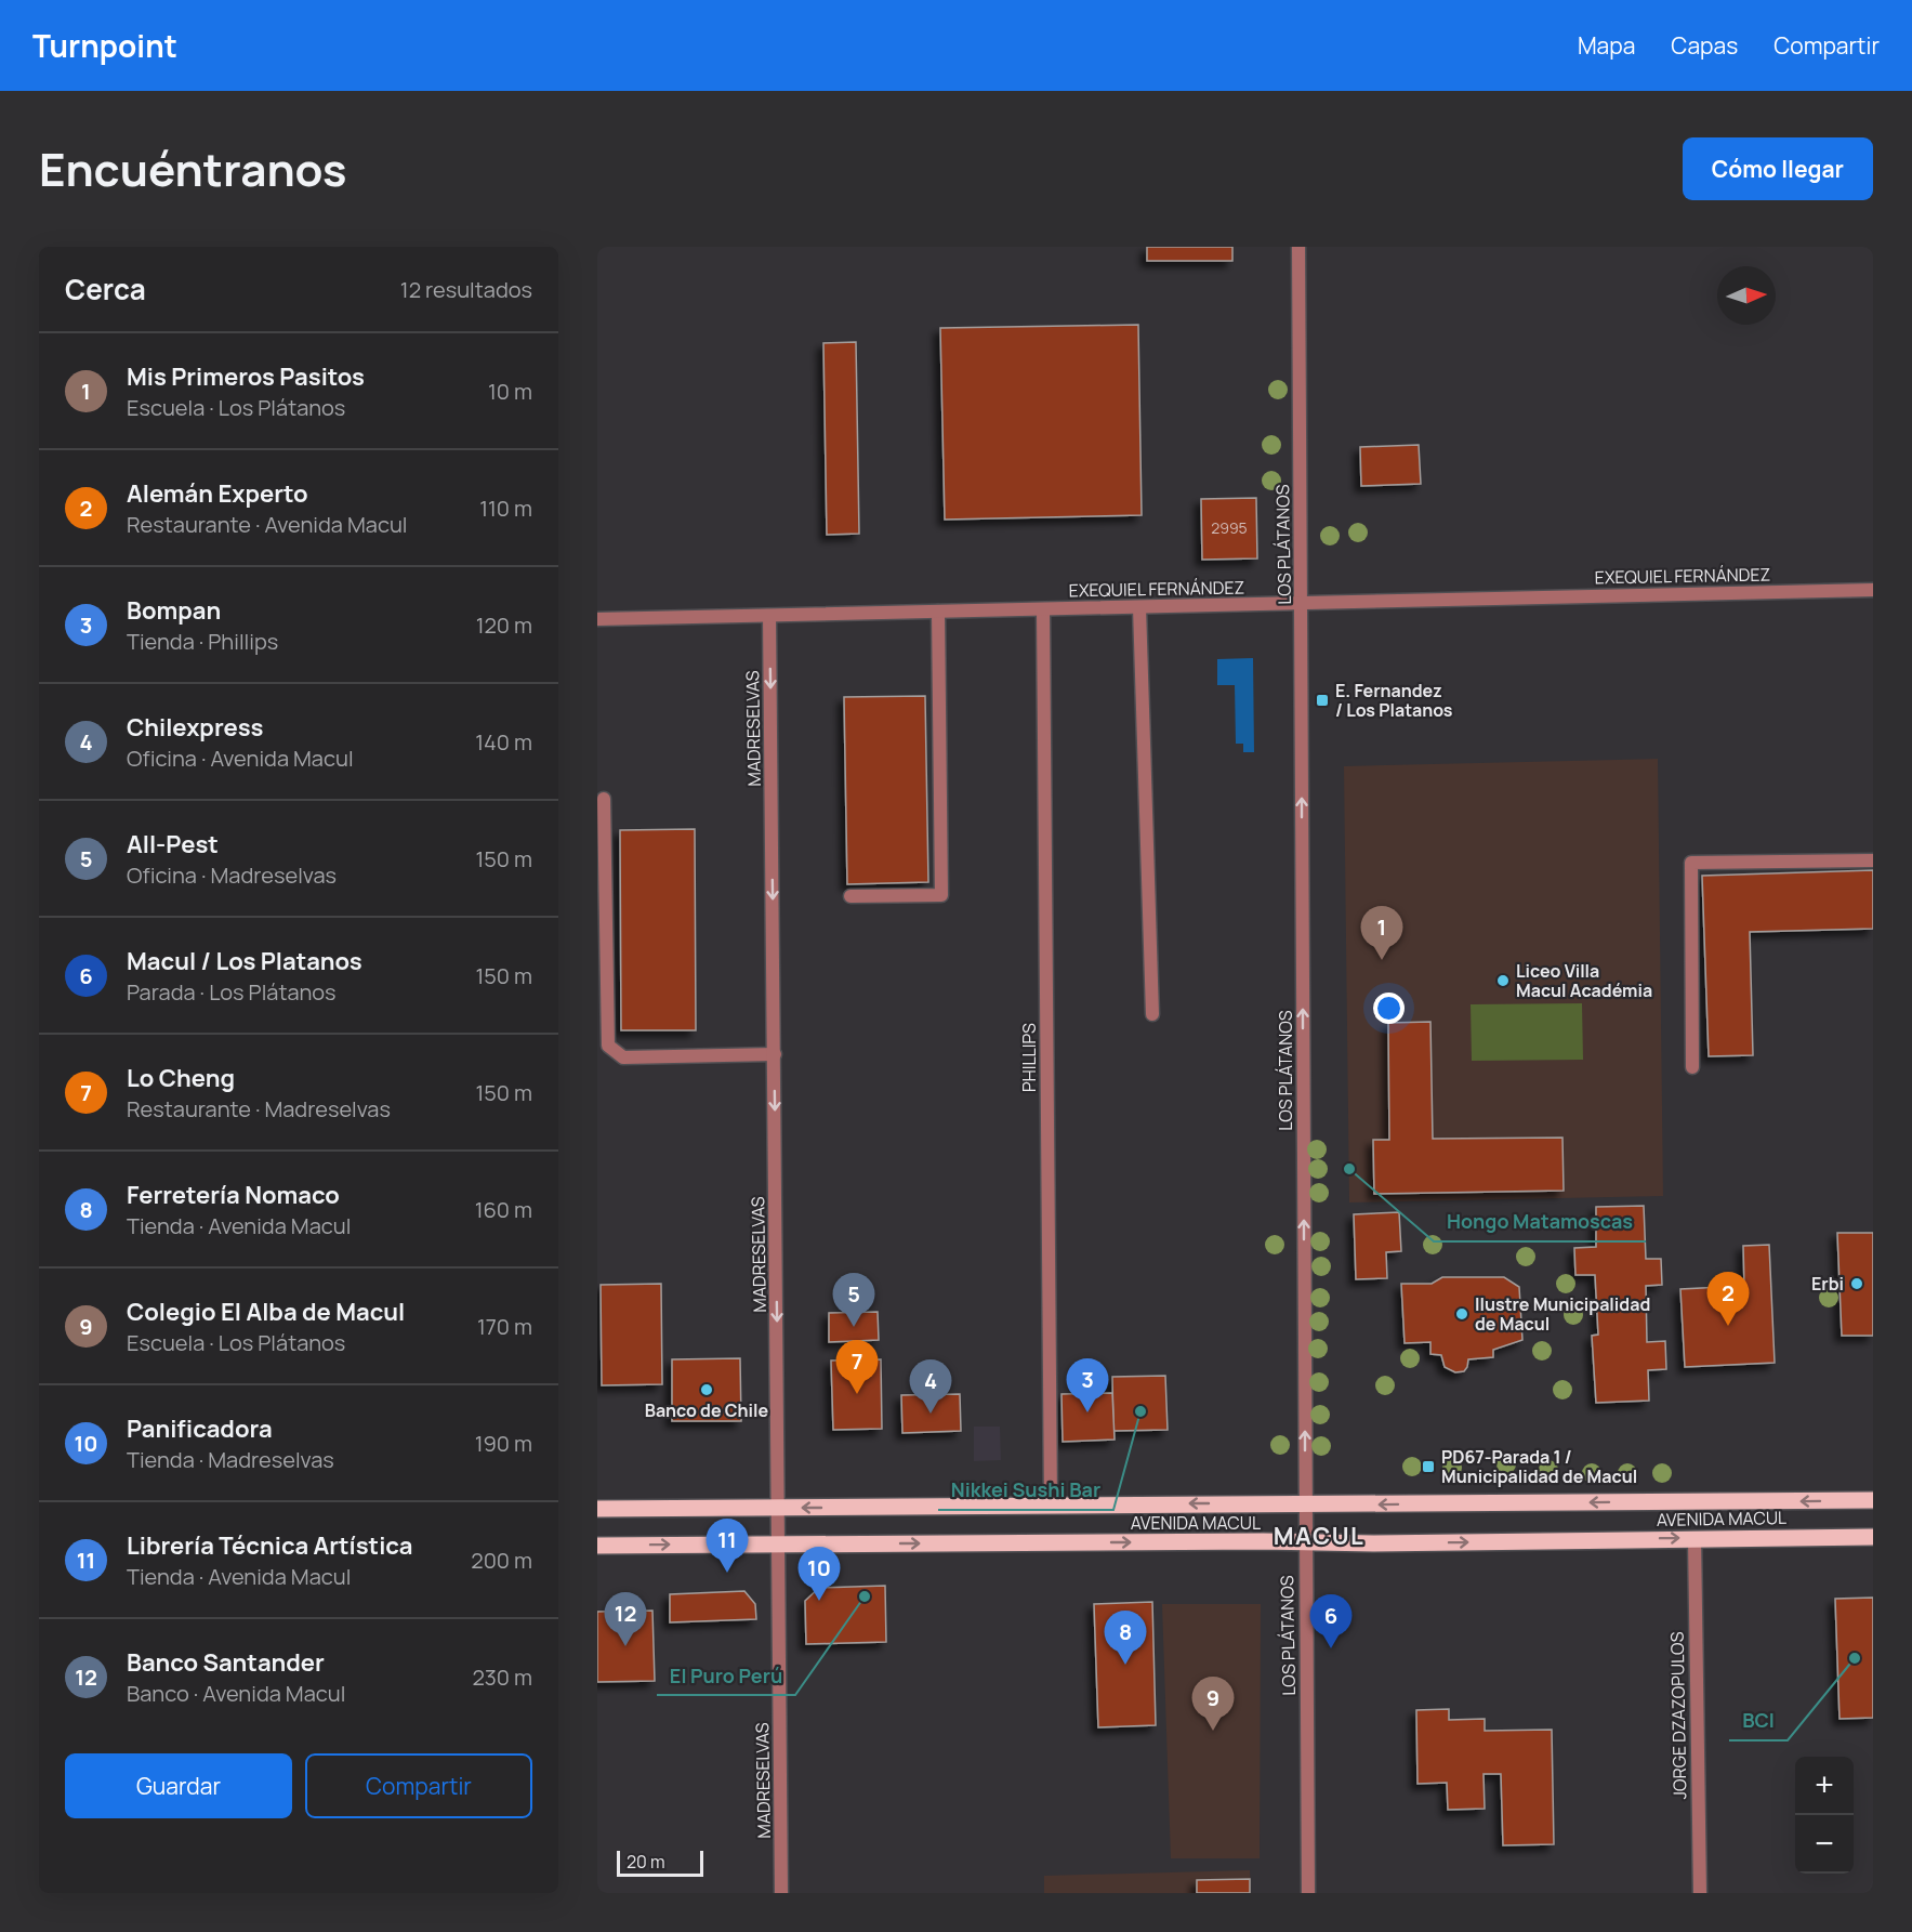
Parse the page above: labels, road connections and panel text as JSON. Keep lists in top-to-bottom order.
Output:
{
  "streets": {
    "main road": ["AVENIDA MACUL"],
    "street": [
      "LOS PLÁTANOS",
      "EXEQUIEL FERNÁNDEZ",
      "MADRESELVAS",
      "PHILLIPS",
      "JORGE DZAZOPULOS"
    ]
  },
  "crossings": [
    ["LOS PLÁTANOS", "EXEQUIEL FERNÁNDEZ"],
    ["LOS PLÁTANOS", "AVENIDA MACUL"],
    ["EXEQUIEL FERNÁNDEZ", "MADRESELVAS"],
    ["EXEQUIEL FERNÁNDEZ", "PHILLIPS"],
    ["MADRESELVAS", "AVENIDA MACUL"],
    ["PHILLIPS", "AVENIDA MACUL"],
    ["AVENIDA MACUL", "JORGE DZAZOPULOS"]
  ],
  "one_way": ["LOS PLÁTANOS", "MADRESELVAS"],
  "districts": ["MACUL"],
  "places": {
    "transit": ["E. Fernandez / Los Platanos", "PD67-Parada 1 / Municipalidad de Macul"],
    "other": [
      "Liceo Villa Macul Académia",
      "Hongo Matamoscas",
      "Erbi",
      "Ilustre Municipalidad de Macul",
      "Banco de Chile",
      "Nikkei Sushi Bar",
      "El Puro Perú",
      "BCI"
    ]
  },
  "house_numbers": ["2995"],
  "scale_bar": "20 m",
  "north": "right",
  "page": {
    "header": "Turnpoint",
    "nav": ["Mapa", "Capas", "Compartir"],
    "title": "Encuéntranos",
    "buttons": [
      "Cómo llegar",
      ["Guardar", "Compartir"]
    ],
    "heading": ["Cerca", "12 resultados"],
    "list": [
      {
        "mark": "1",
        "name": "Mis Primeros Pasitos",
        "note": "Escuela · Los Plátanos",
        "value": "10 m"
      },
      {
        "mark": "2",
        "name": "Alemán Experto",
        "note": "Restaurante · Avenida Macul",
        "value": "110 m"
      },
      {
        "mark": "3",
        "name": "Bompan",
        "note": "Tienda · Phillips",
        "value": "120 m"
      },
      {
        "mark": "4",
        "name": "Chilexpress",
        "note": "Oficina · Avenida Macul",
        "value": "140 m"
      },
      {
        "mark": "5",
        "name": "All-Pest",
        "note": "Oficina · Madreselvas",
        "value": "150 m"
      },
      {
        "mark": "6",
        "name": "Macul / Los Platanos",
        "note": "Parada · Los Plátanos",
        "value": "150 m"
      },
      {
        "mark": "7",
        "name": "Lo Cheng",
        "note": "Restaurante · Madreselvas",
        "value": "150 m"
      },
      {
        "mark": "8",
        "name": "Ferretería Nomaco",
        "note": "Tienda · Avenida Macul",
        "value": "160 m"
      },
      {
        "mark": "9",
        "name": "Colegio El Alba de Macul",
        "note": "Escuela · Los Plátanos",
        "value": "170 m"
      },
      {
        "mark": "10",
        "name": "Panificadora",
        "note": "Tienda · Madreselvas",
        "value": "190 m"
      },
      {
        "mark": "11",
        "name": "Librería Técnica Artística",
        "note": "Tienda · Avenida Macul",
        "value": "200 m"
      },
      {
        "mark": "12",
        "name": "Banco Santander",
        "note": "Banco · Avenida Macul",
        "value": "230 m"
      }
    ],
    "pins": [
      "1",
      "2",
      "5",
      "7",
      "3",
      "4",
      "11",
      "10",
      "12",
      "6",
      "8",
      "9"
    ],
    "map_buttons": ["+", "−"],
    "scale": "20 m"
  }
}
